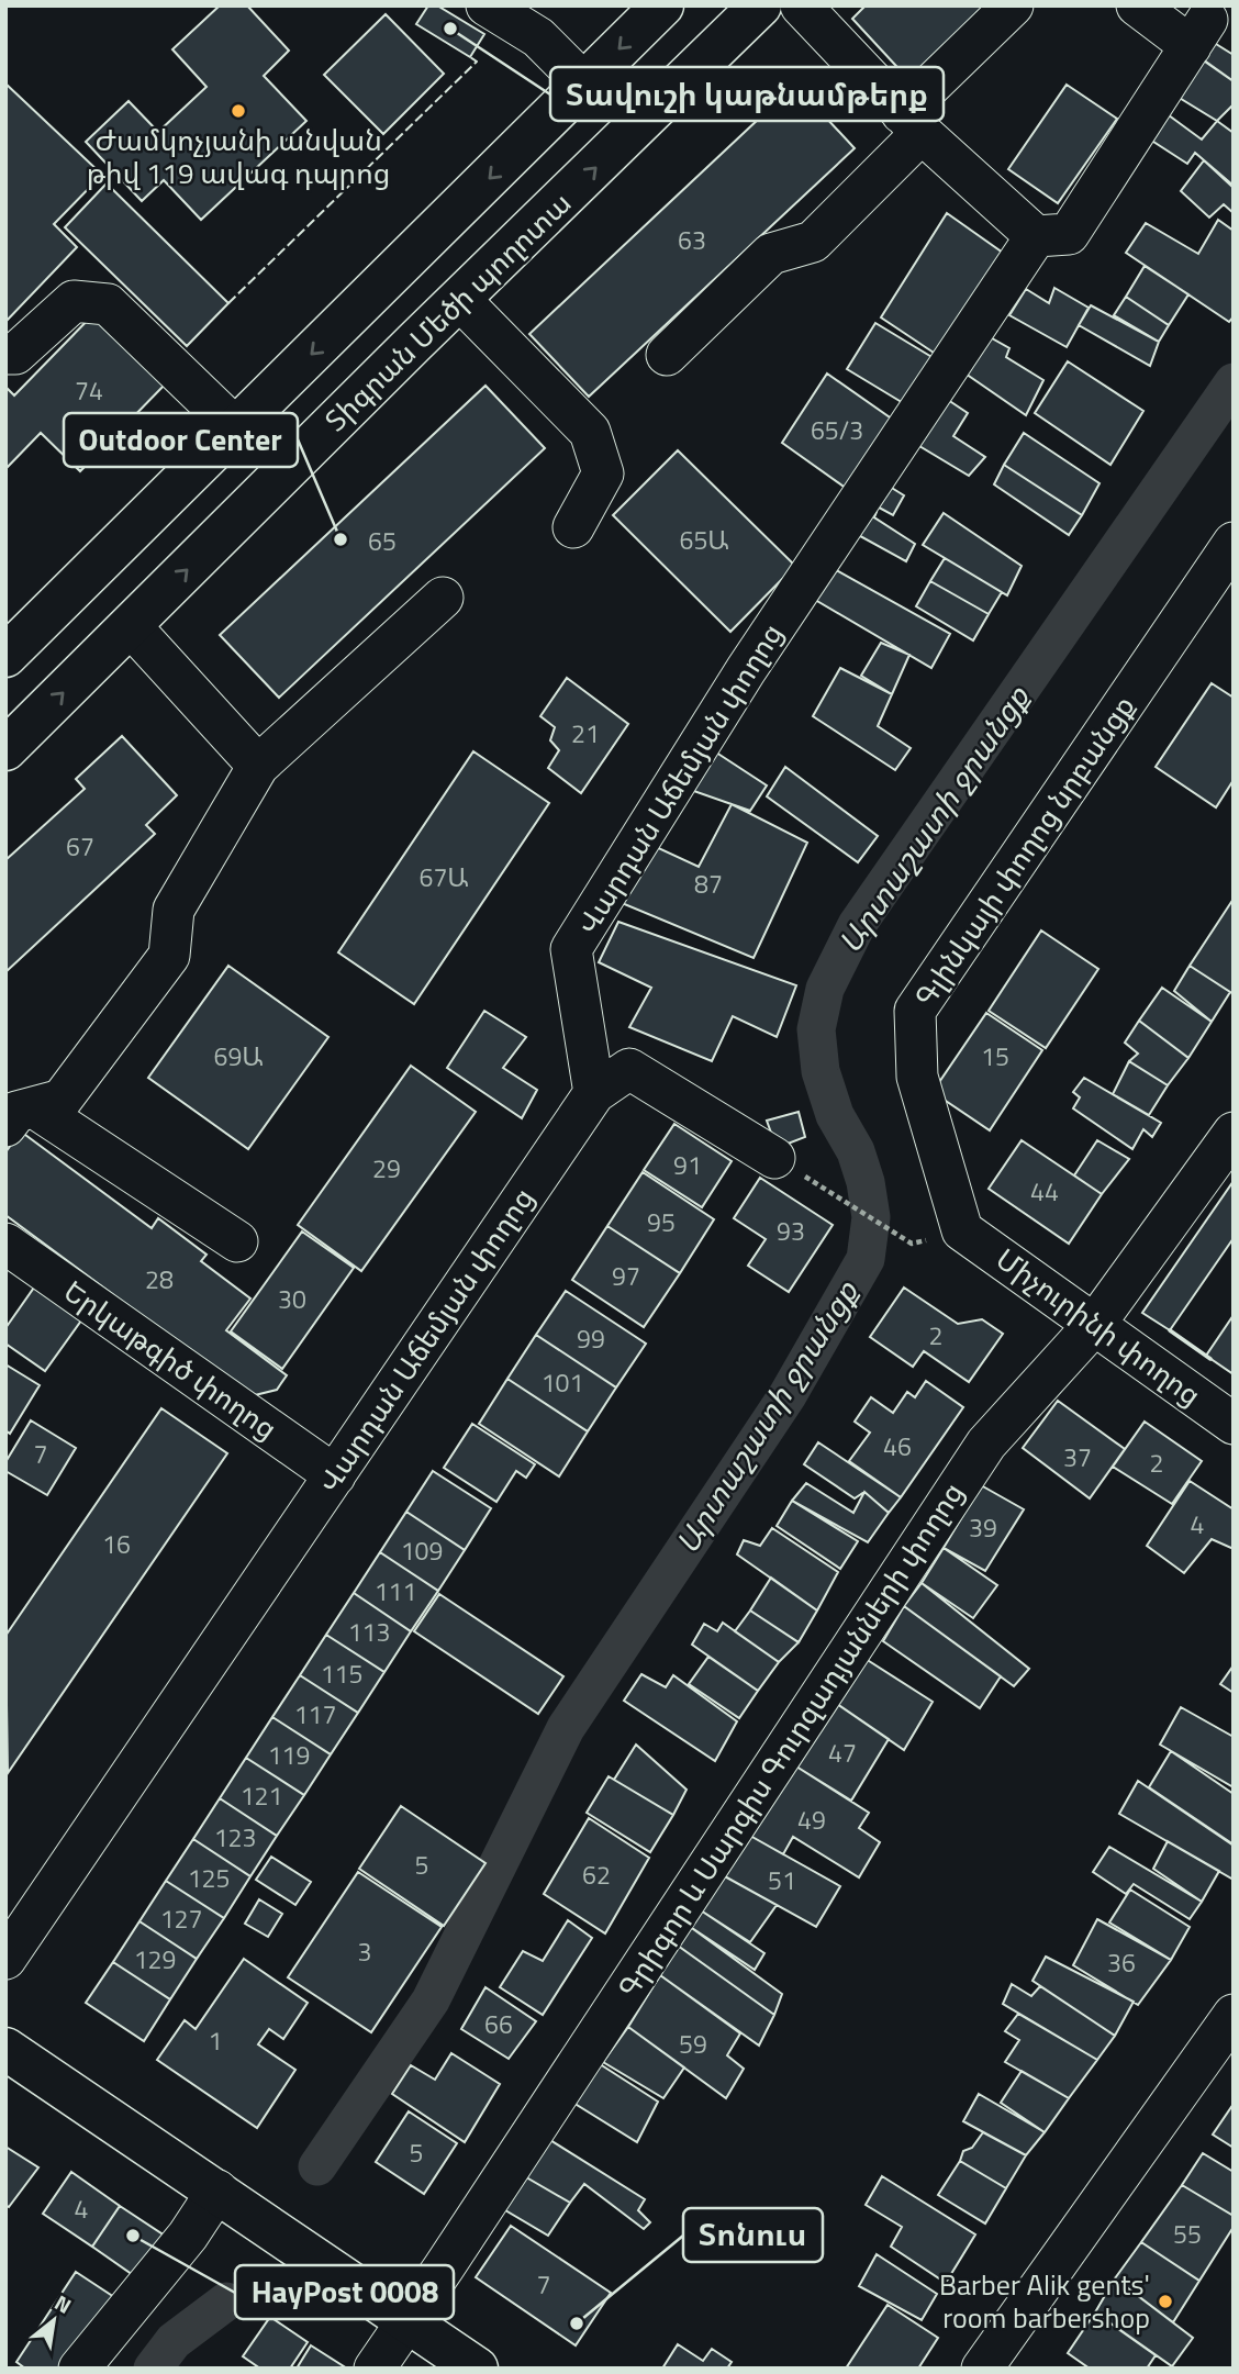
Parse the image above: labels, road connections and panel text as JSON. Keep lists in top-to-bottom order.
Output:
{
  "streets": {
    "main road": ["Տիգրան Մեծի պողոտա"],
    "street": [
      "Վարդան Աճեմյան փողոց",
      "Գլինկայի փողոց նրբանցք",
      "Միչուրինի փողոց",
      "Երկաթգիծ փողոց",
      "Գրիգոր և Սարգիս Գուրզադյանների փողոց"
    ]
  },
  "crossings": [
    ["Վարդան Աճեմյան փողոց", "Երկաթգիծ փողոց"],
    ["Գլինկայի փողոց նրբանցք", "Միչուրինի փողոց"],
    ["Միչուրինի փողոց", "Գրիգոր և Սարգիս Գուրզադյանների փողոց"]
  ],
  "water": ["Արտաշատի ջրանցք"],
  "places": [
    "Տավուշի կաթնամթերք",
    "Ժամկոչյանի անվան թիվ 119 ավագ դպրոց",
    "Outdoor Center",
    "HayPost 0008",
    "Barber Alik gents' room barbershop",
    "Տոնուս"
  ],
  "house_numbers": [
    "63",
    "74",
    "65/3",
    "65Ա",
    "65",
    "21",
    "67",
    "67Ա",
    "87",
    "69Ա",
    "15",
    "91",
    "29",
    "44",
    "95",
    "93",
    "97",
    "28",
    "30",
    "2",
    "99",
    "101",
    "46",
    "7",
    "37",
    "2",
    "4",
    "39",
    "16",
    "109",
    "111",
    "113",
    "115",
    "117",
    "47",
    "119",
    "121",
    "49",
    "123",
    "5",
    "62",
    "125",
    "51",
    "127",
    "3",
    "129",
    "36",
    "66",
    "1",
    "59",
    "5",
    "4",
    "55",
    "7"
  ],
  "north": "top right"
}
